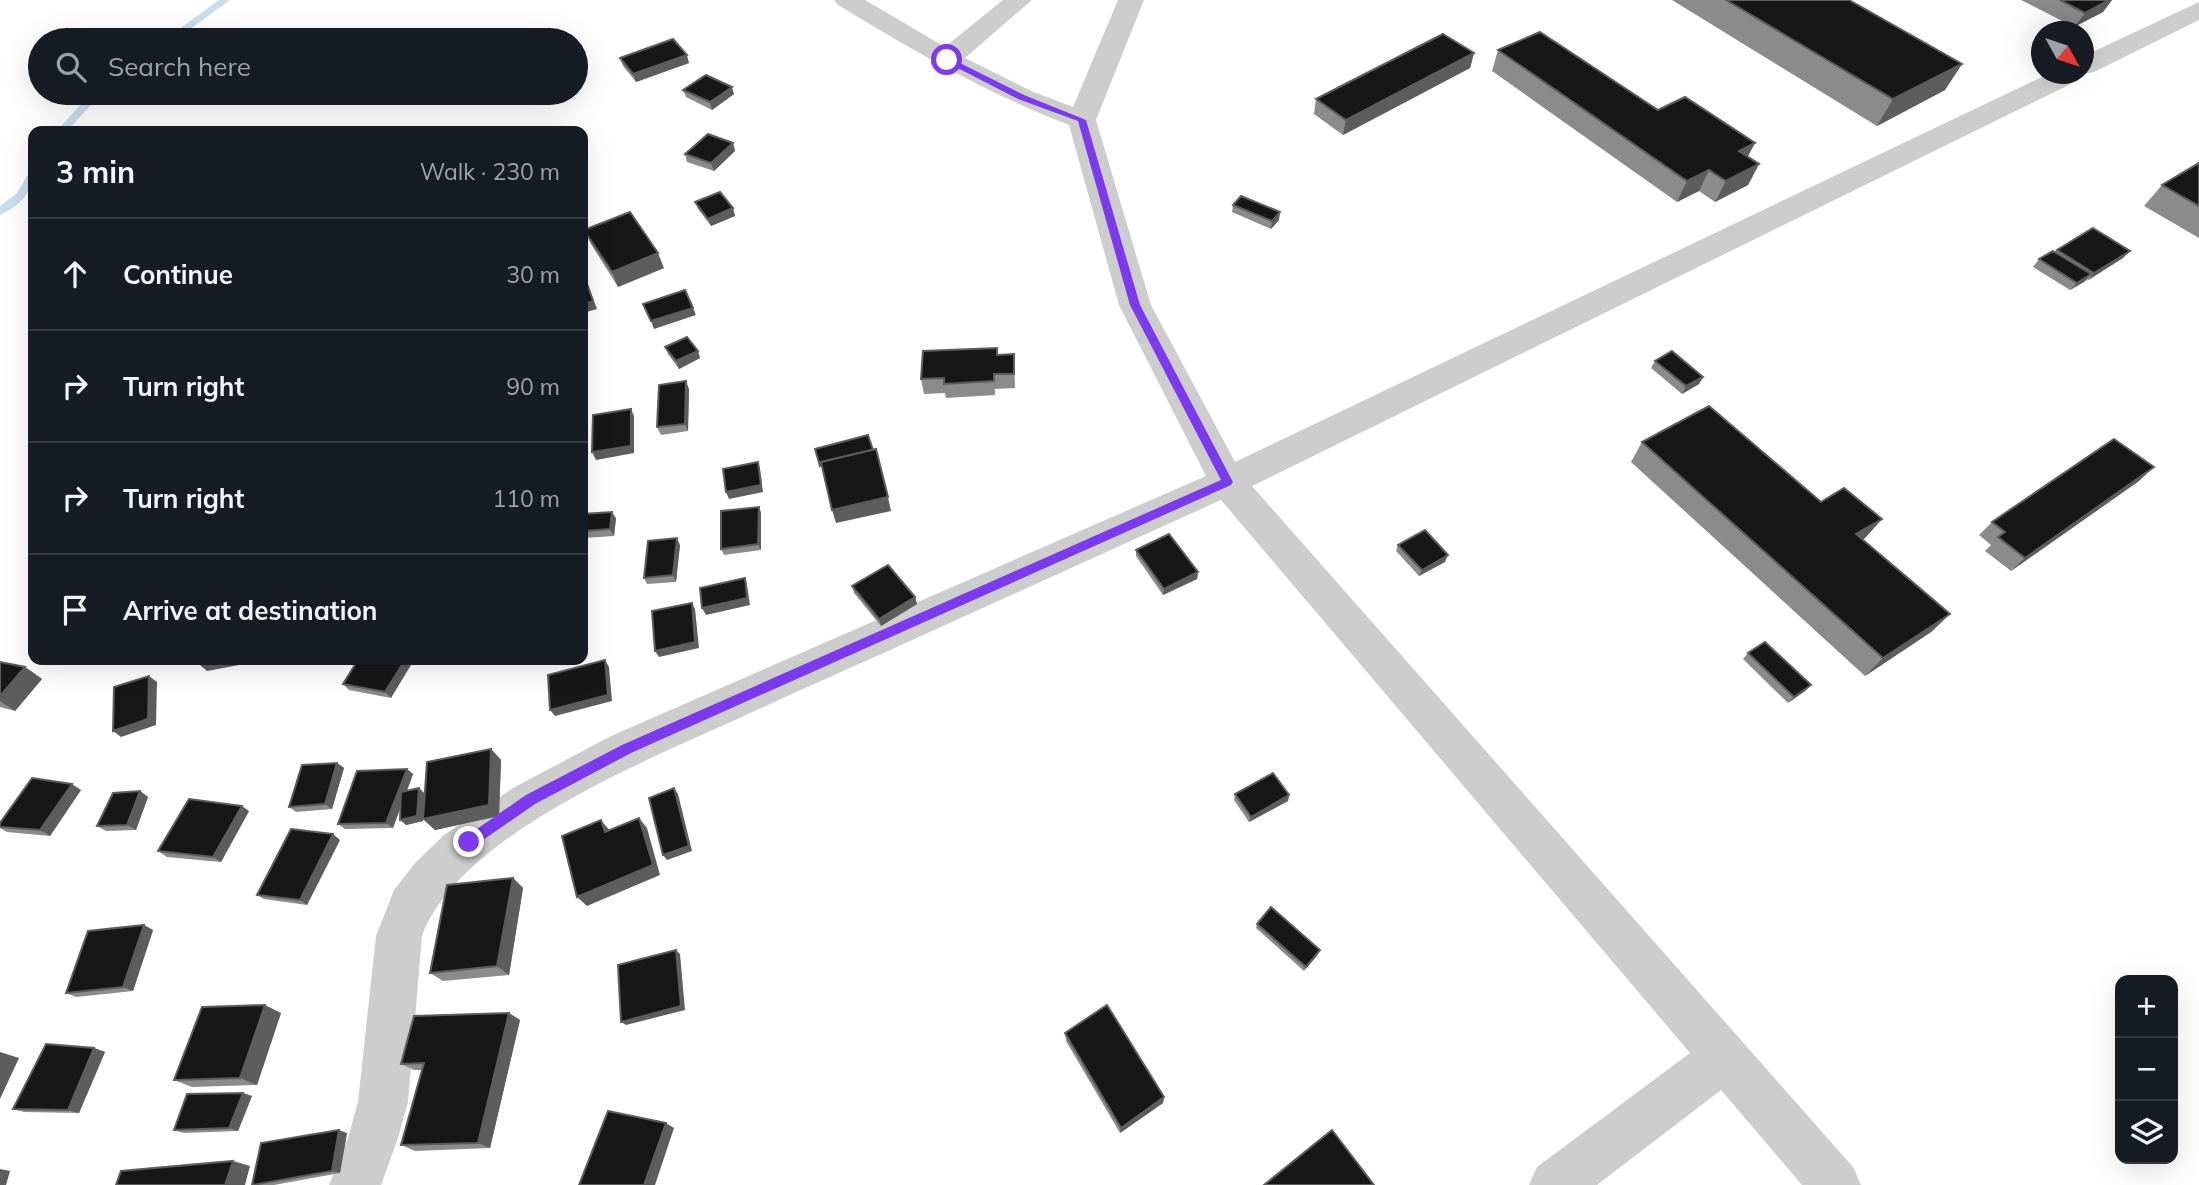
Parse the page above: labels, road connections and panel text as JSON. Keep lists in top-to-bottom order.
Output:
{
  "north": "bottom right",
  "page": {
    "search": "Search here",
    "heading": ["3 min", "Walk · 230 m"],
    "list": [
      ["Continue", "30 m"],
      ["Turn right", "90 m"],
      ["Turn right", "110 m"],
      "Arrive at destination"
    ],
    "map_buttons": ["+", "−"]
  }
}
